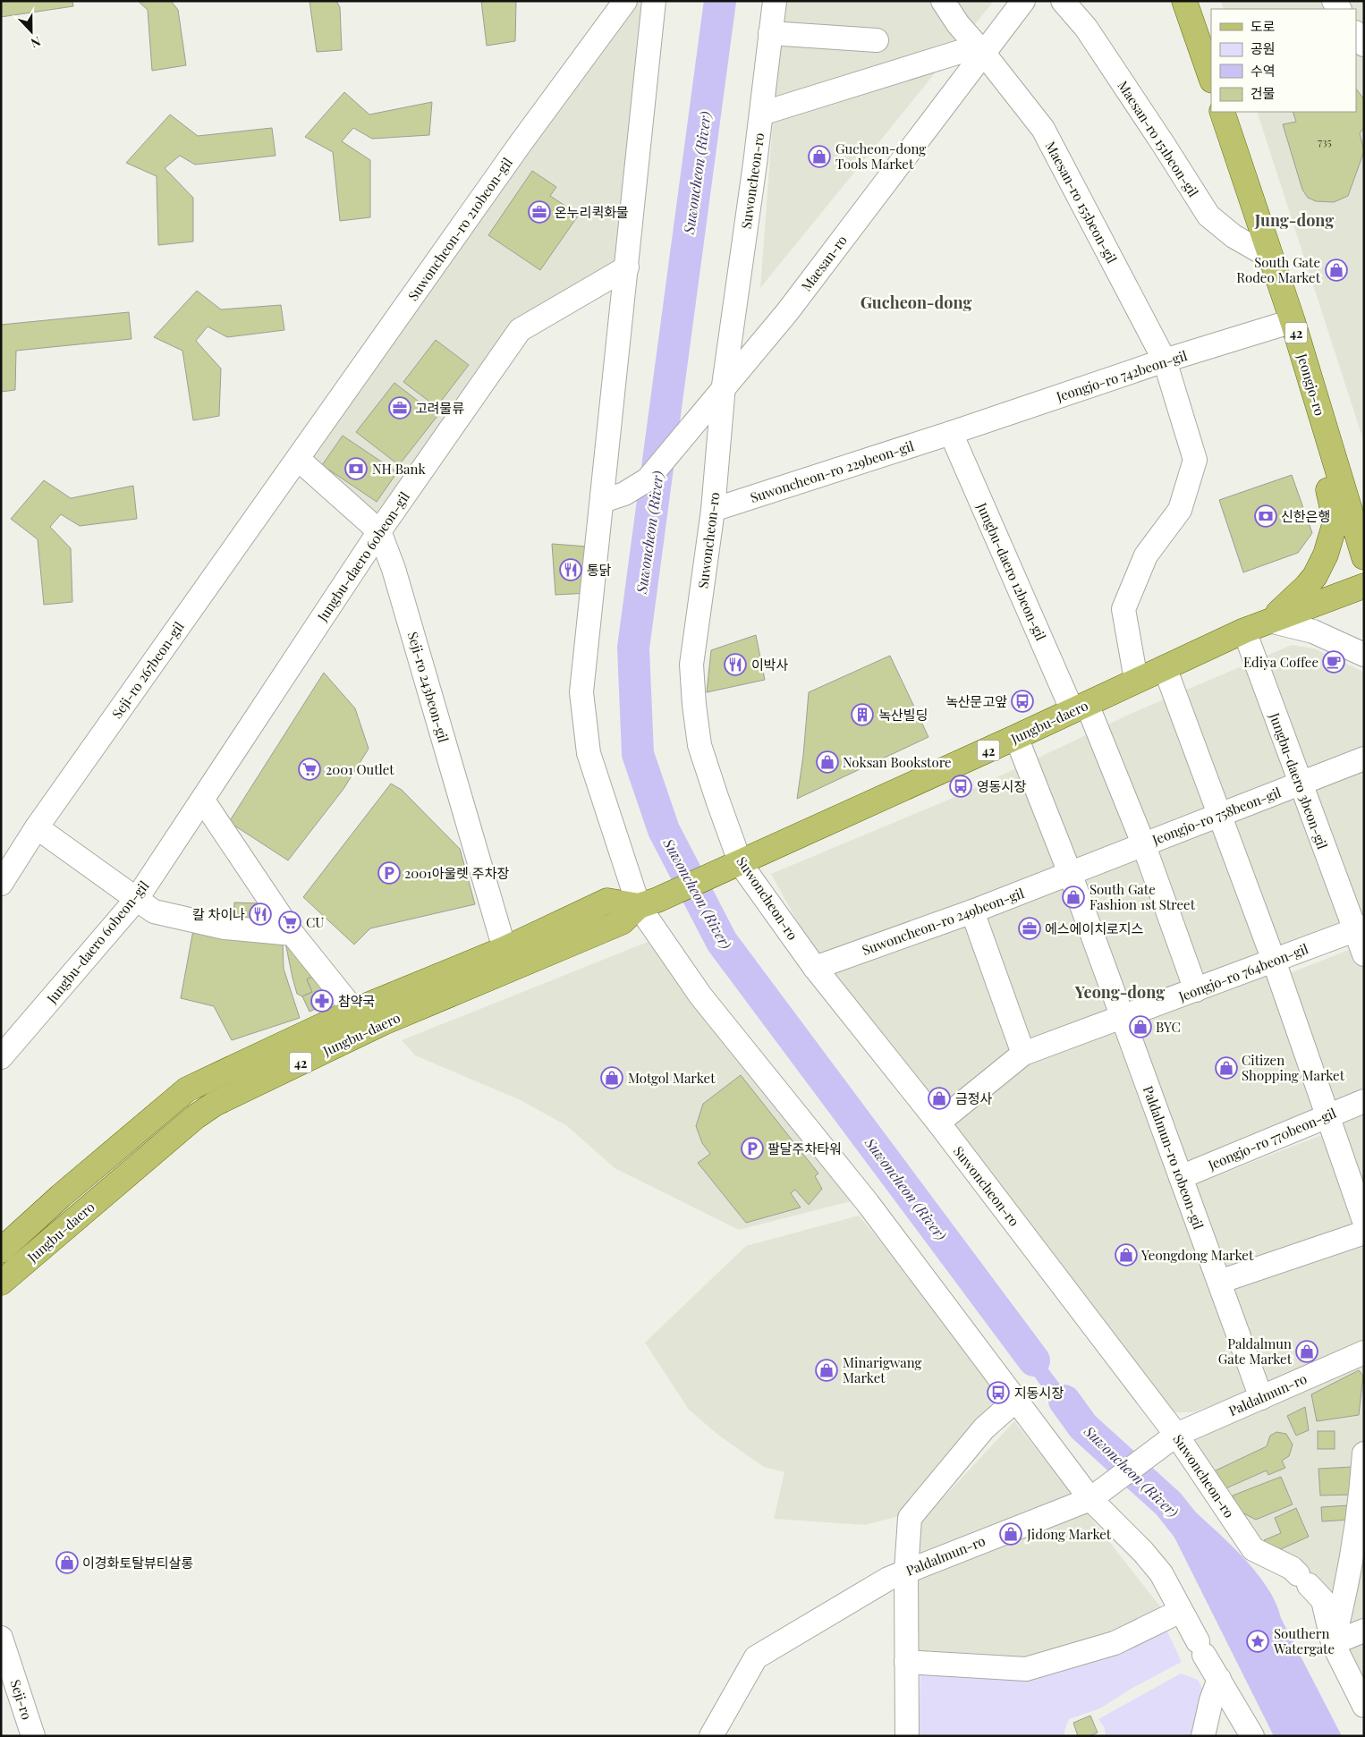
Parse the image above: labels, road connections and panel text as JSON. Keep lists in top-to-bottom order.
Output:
{
  "streets": {
    "main road": ["42", "Jeongjo-ro", "Jungbu-daero"],
    "street": [
      "Maesan-ro 151beon-gil",
      "Suwoncheon-ro",
      "Maesan-ro 155beon-gil",
      "Suwoncheon-ro 210beon-gil",
      "Maesan-ro",
      "Jeongjo-ro 742beon-gil",
      "Suwoncheon-ro 229beon-gil",
      "Jungbu-daero 60beon-gil",
      "Jungbu-daero 12beon-gil",
      "Seji-ro 267beon-gil",
      "Seji-ro 243beon-gil",
      "Jungbu-daero 3beon-gil",
      "Jeongjo-ro 758beon-gil",
      "Suwoncheon-ro 249beon-gil",
      "Jeongjo-ro 764beon-gil",
      "Jeongjo-ro 770beon-gil",
      "Paldalmun-ro 10beon-gil",
      "Paldalmun-ro",
      "Seji-ro"
    ]
  },
  "crossings": [
    ["Maesan-ro 151beon-gil", "Jeongjo-ro"],
    ["Suwoncheon-ro", "Maesan-ro"],
    ["Suwoncheon-ro", "Suwoncheon-ro 229beon-gil"],
    ["Suwoncheon-ro", "Jungbu-daero"],
    ["Suwoncheon-ro", "Suwoncheon-ro 249beon-gil"],
    ["Suwoncheon-ro", "Jeongjo-ro 764beon-gil"],
    ["Suwoncheon-ro", "Paldalmun-ro"],
    ["Maesan-ro 155beon-gil", "Maesan-ro"],
    ["Maesan-ro 155beon-gil", "Jeongjo-ro 742beon-gil"],
    ["Maesan-ro 155beon-gil", "Jungbu-daero"],
    ["Suwoncheon-ro 210beon-gil", "Seji-ro 267beon-gil"],
    ["Suwoncheon-ro 210beon-gil", "Seji-ro 243beon-gil"],
    ["Jeongjo-ro 742beon-gil", "Jeongjo-ro"],
    ["Jeongjo-ro 742beon-gil", "Suwoncheon-ro 229beon-gil"],
    ["Jeongjo-ro 742beon-gil", "Jungbu-daero 12beon-gil"],
    ["Suwoncheon-ro 229beon-gil", "Jungbu-daero 12beon-gil"],
    ["Jungbu-daero 60beon-gil", "Seji-ro 243beon-gil"],
    ["Jungbu-daero 12beon-gil", "Jungbu-daero"],
    ["Jungbu-daero 12beon-gil", "Jeongjo-ro 758beon-gil"],
    ["Jungbu-daero 12beon-gil", "Jeongjo-ro 764beon-gil"],
    ["Seji-ro 267beon-gil", "Seji-ro 243beon-gil"],
    ["Seji-ro 243beon-gil", "Jungbu-daero"],
    ["Jungbu-daero", "Jungbu-daero 3beon-gil"],
    ["Jungbu-daero", "Paldalmun-ro 10beon-gil"],
    ["Jungbu-daero 3beon-gil", "Jeongjo-ro 758beon-gil"],
    ["Jungbu-daero 3beon-gil", "Jeongjo-ro 764beon-gil"],
    ["Jeongjo-ro 758beon-gil", "Suwoncheon-ro 249beon-gil"],
    ["Jeongjo-ro 758beon-gil", "Paldalmun-ro 10beon-gil"],
    ["Suwoncheon-ro 249beon-gil", "Paldalmun-ro 10beon-gil"],
    ["Jeongjo-ro 764beon-gil", "Paldalmun-ro 10beon-gil"],
    ["Jeongjo-ro 770beon-gil", "Paldalmun-ro 10beon-gil"],
    ["Paldalmun-ro 10beon-gil", "Paldalmun-ro"]
  ],
  "districts": ["Jung-dong", "Gucheon-dong", "Yeong-dong"],
  "water": ["Suwoncheon (River)"],
  "places": {
    "shop": [
      "Gucheon-dong Tools Market",
      "South Gate Rodeo Market",
      "Noksan Bookstore",
      "South Gate Fashion 1st Street",
      "BYC",
      "Citizen Shopping Market",
      "Motgol Market",
      "금정사",
      "Yeongdong Market",
      "Paldalmun Gate Market",
      "Minarigwang Market",
      "Jidong Market",
      "이경화토탈뷰티살롱"
    ],
    "office": ["온누리퀵화물", "고려물류", "에스에이치로지스"],
    "bank": ["NH Bank", "신한은행"],
    "restaurant": ["통닭", "이박사", "칼 차이나"],
    "cafe": ["Ediya Coffee"],
    "bus stop": ["녹산문고앞", "영동시장", "지동시장"],
    "building": ["녹산빌딩"],
    "supermarket": ["2001 Outlet", "CU"],
    "parking": ["2001아울렛 주차장", "팔달주차타워"],
    "pharmacy": ["참약국"],
    "place": ["Southern Watergate"]
  },
  "house_numbers": ["735"],
  "legend": [
    "도로",
    "공원",
    "수역",
    "건물"
  ],
  "north": "bottom"
}
